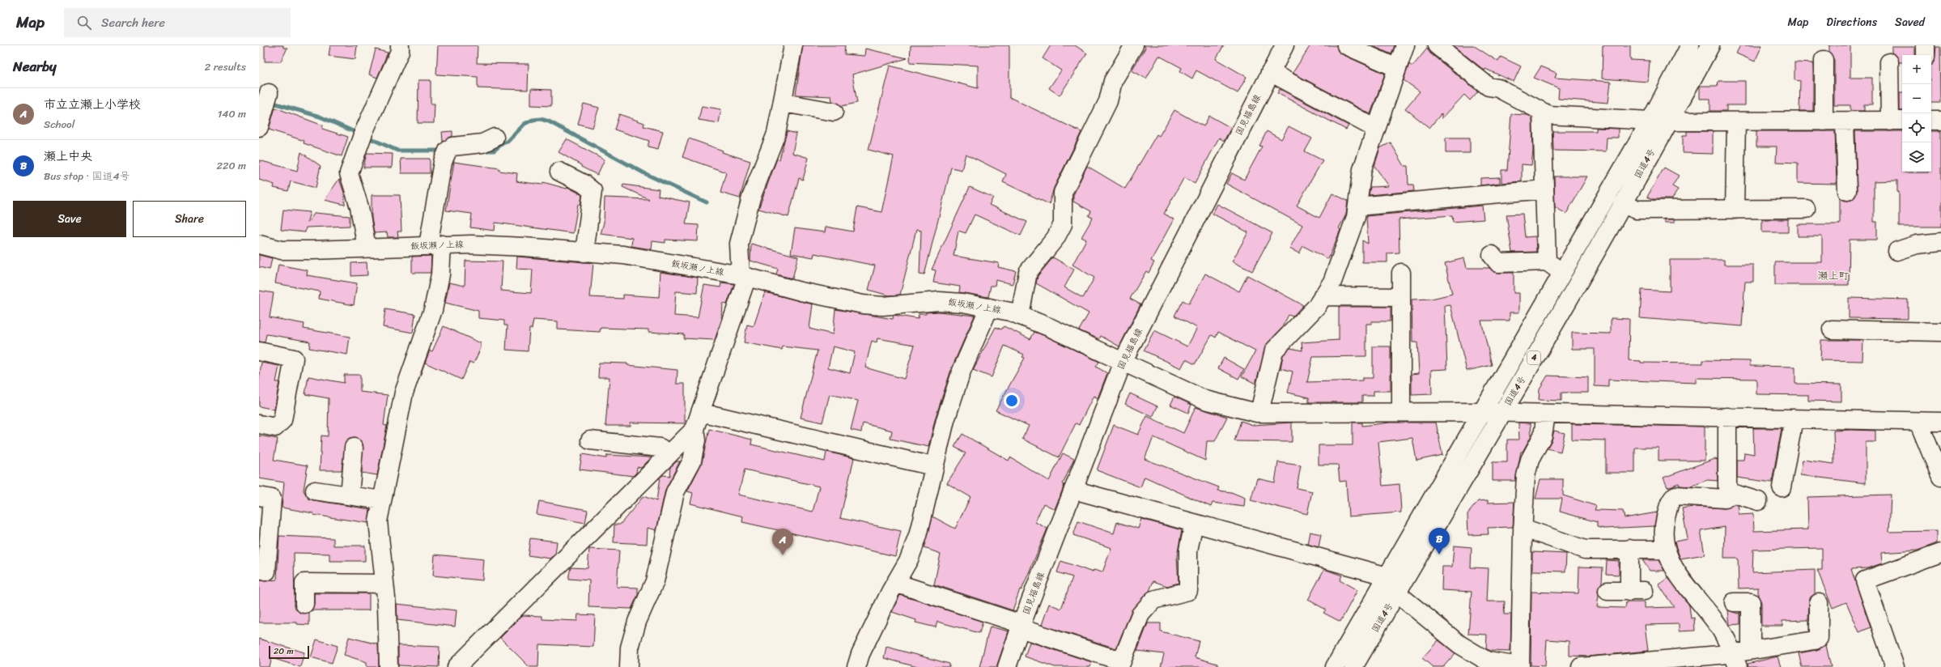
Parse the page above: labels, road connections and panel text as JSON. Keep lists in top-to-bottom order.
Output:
{
  "streets": {
    "main road": [
      "国見福島線",
      "国道4号",
      "飯坂瀬ノ上線",
      "4"
    ]
  },
  "crossings": [
    ["国見福島線", "飯坂瀬ノ上線"],
    ["国道4号", "飯坂瀬ノ上線"]
  ],
  "districts": ["瀬上町"],
  "scale_bar": "20 m",
  "page": {
    "header": "Map",
    "search": "Search here",
    "nav": ["Map", "Directions", "Saved"],
    "heading": ["Nearby", "2 results"],
    "map_buttons": ["+", "−"],
    "list": [
      {
        "mark": "A",
        "name": "市立立瀬上小学校",
        "note": "School",
        "value": "140 m"
      },
      {
        "mark": "B",
        "name": "瀬上中央",
        "note": "Bus stop · 国道4号",
        "value": "220 m"
      }
    ],
    "buttons": ["Save", "Share"],
    "pins": ["B", "A"],
    "scale": "20 m"
  }
}
